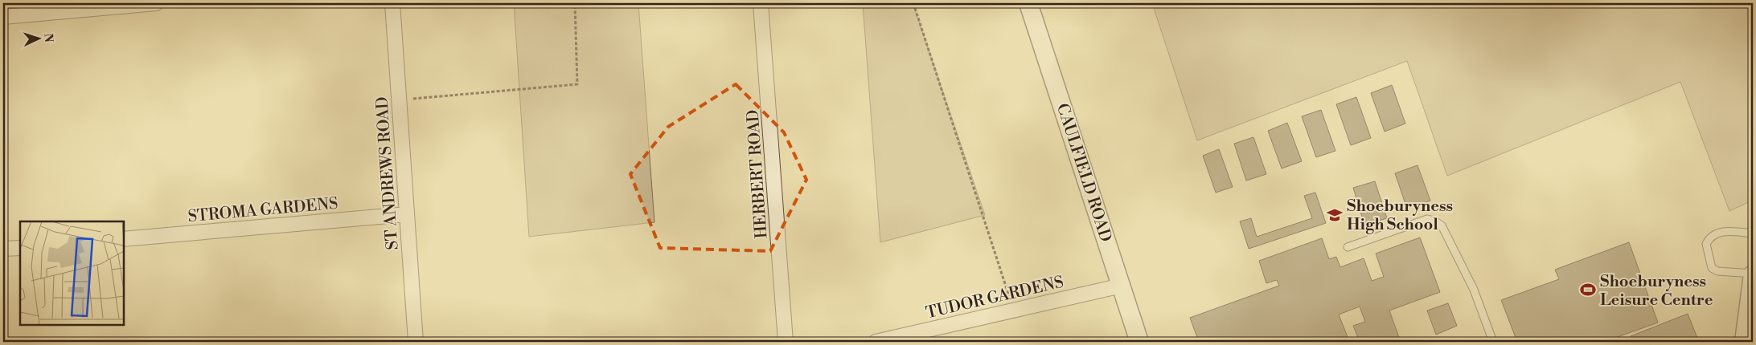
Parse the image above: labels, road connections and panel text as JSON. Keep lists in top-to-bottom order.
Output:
{
  "streets": {
    "street": [
      "CAULFIELD ROAD",
      "ST ANDREWS ROAD",
      "HERBERT ROAD",
      "STROMA GARDENS",
      "TUDOR GARDENS"
    ]
  },
  "crossings": [
    ["CAULFIELD ROAD", "TUDOR GARDENS"],
    ["ST ANDREWS ROAD", "STROMA GARDENS"]
  ],
  "places": {
    "school or university": ["Shoeburyness High School"],
    "sports": ["Shoeburyness Leisure Centre"]
  },
  "north": "right"
}
